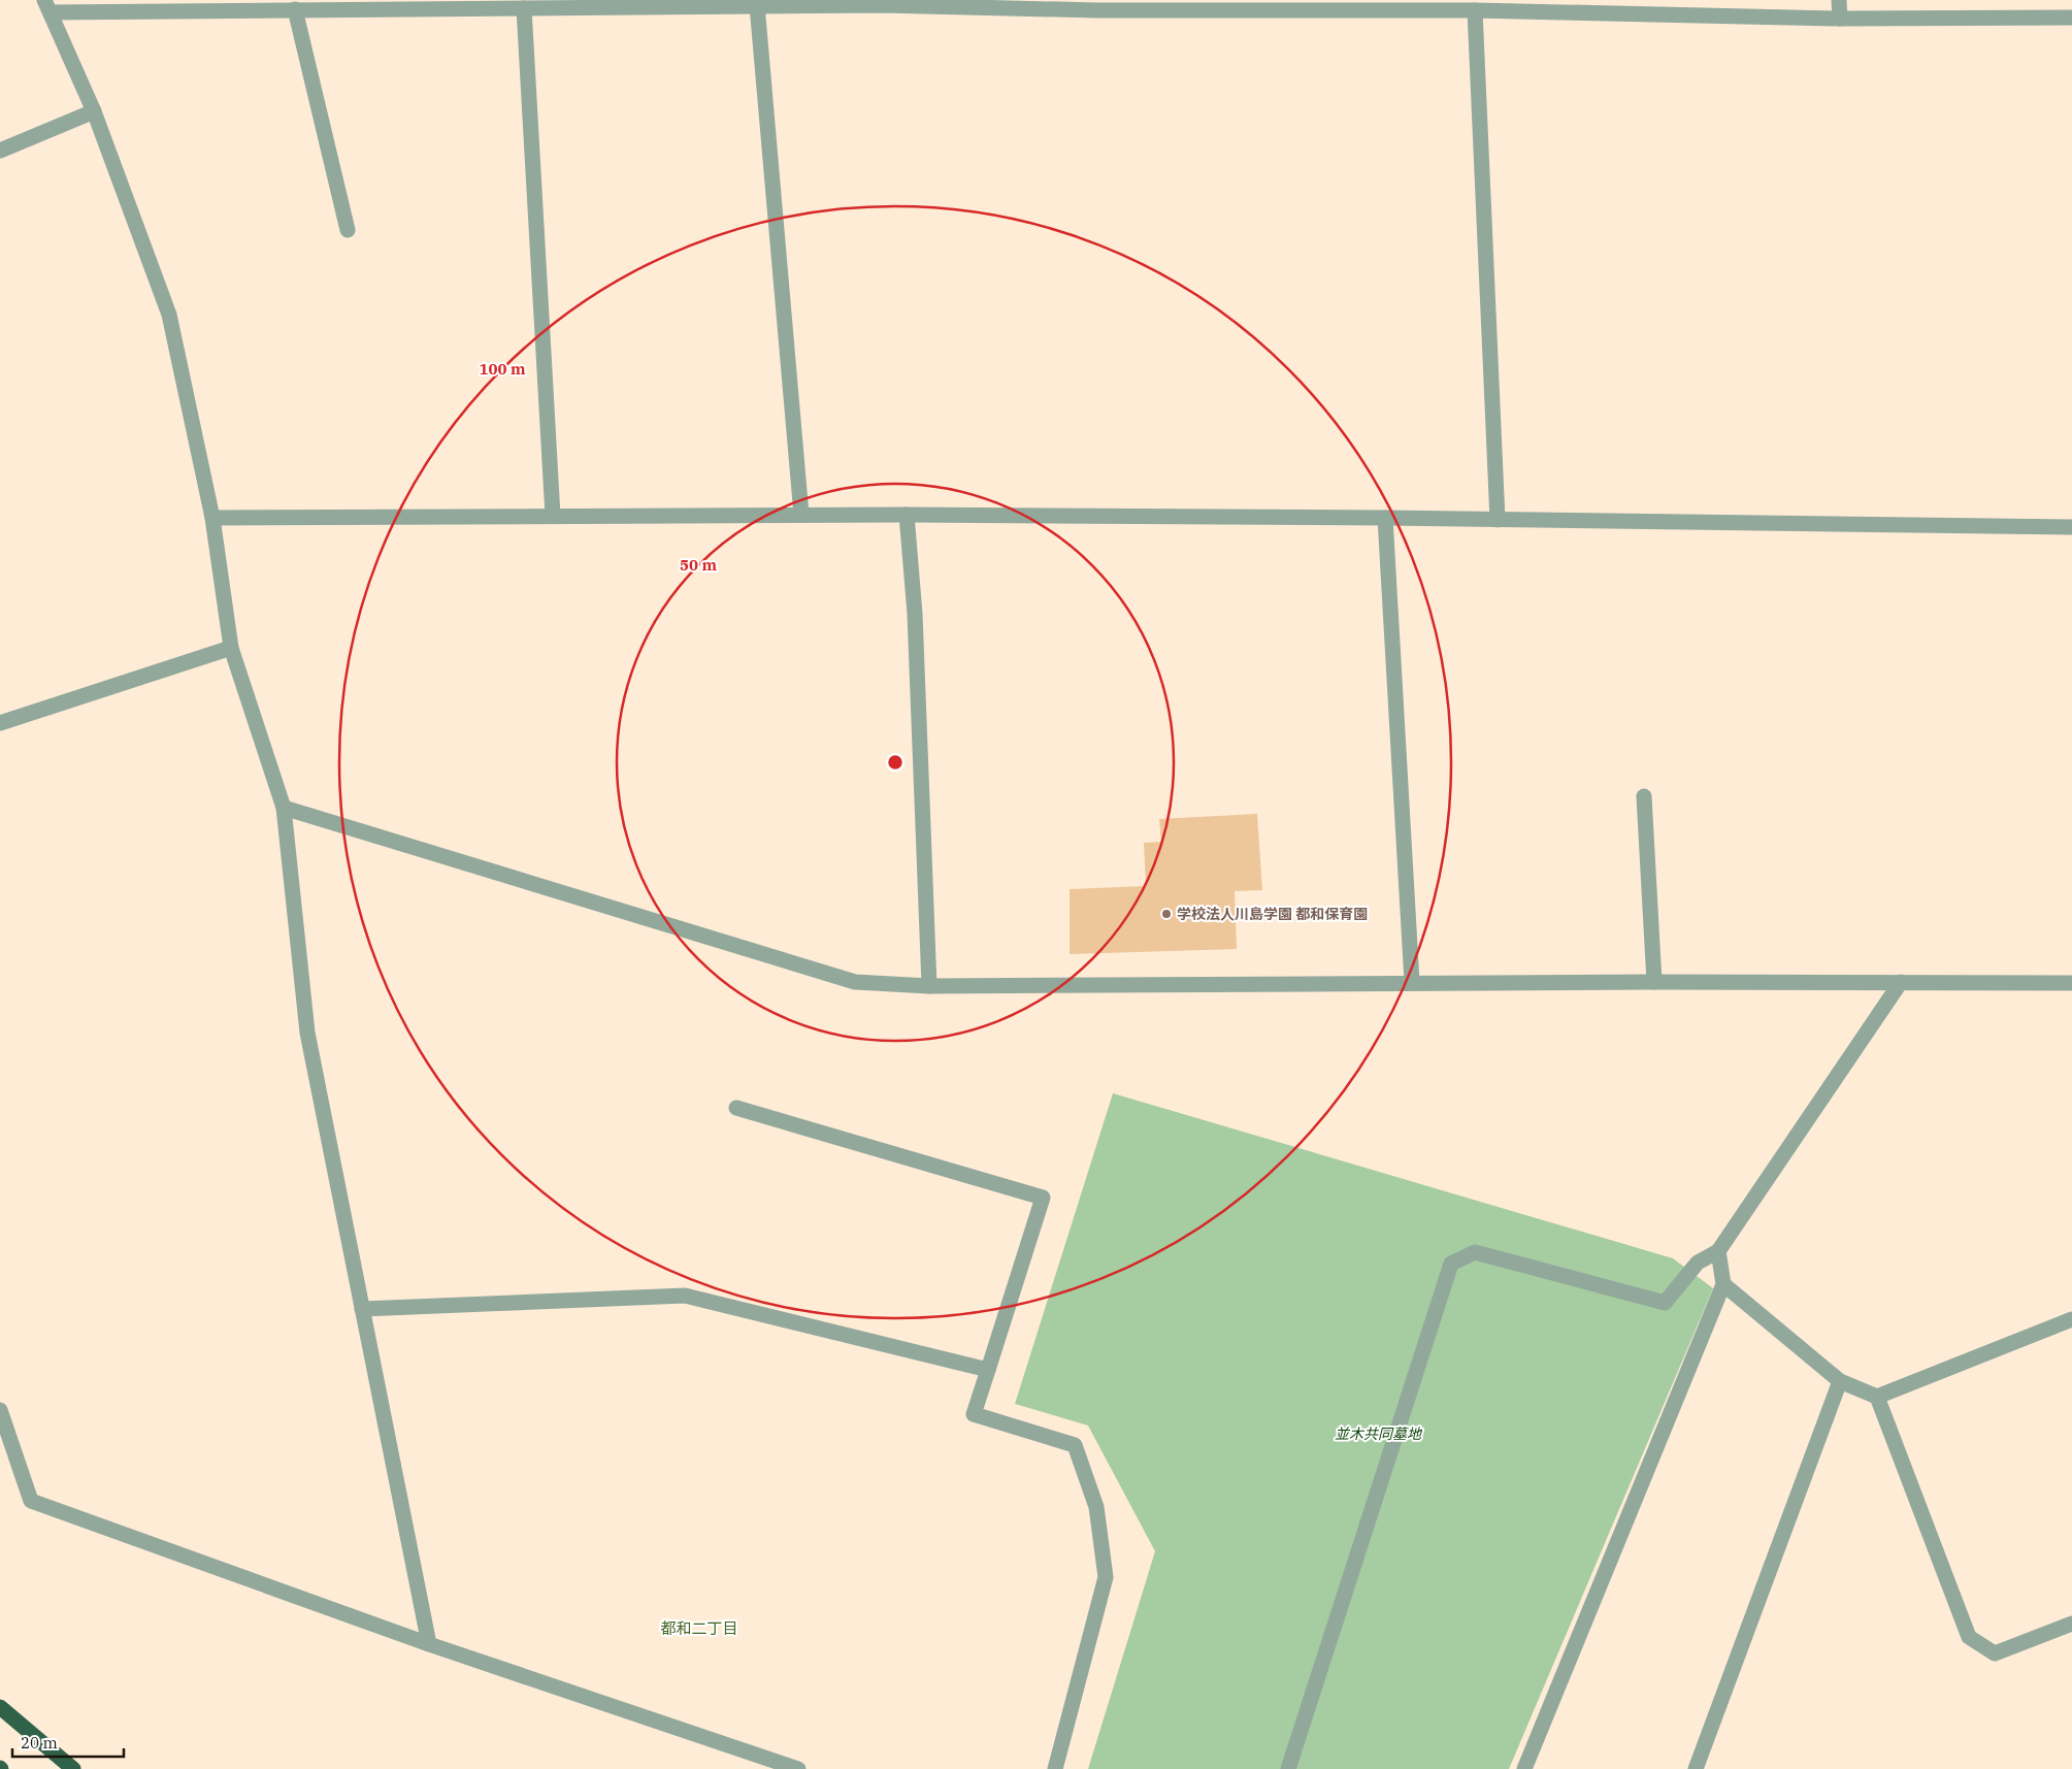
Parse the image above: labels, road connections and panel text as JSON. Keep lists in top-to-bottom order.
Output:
{
  "districts": ["都和二丁目"],
  "parks": ["並木共同墓地"],
  "places": ["学校法人川島学園 都和保育園"],
  "scale_bar": "20 m",
  "rings": ["100 m", "50 m"]
}
